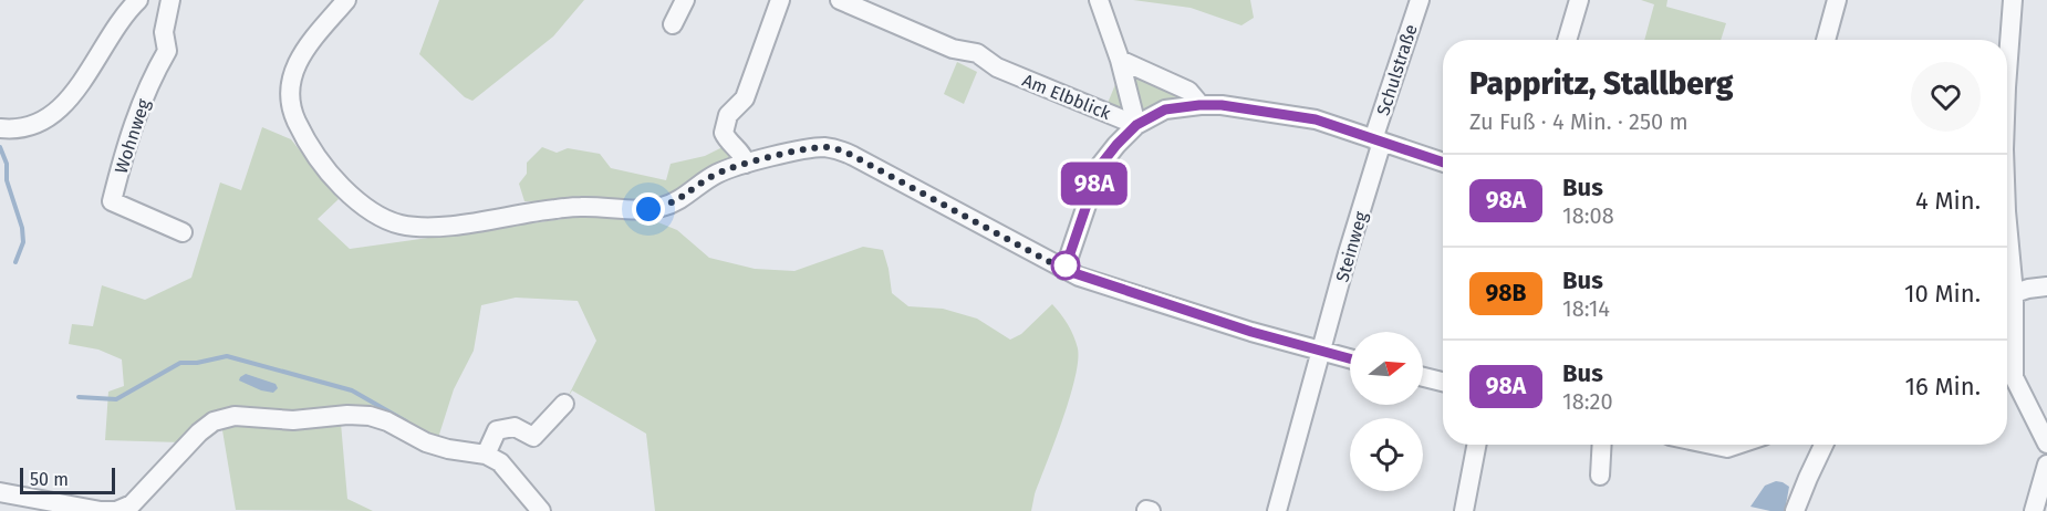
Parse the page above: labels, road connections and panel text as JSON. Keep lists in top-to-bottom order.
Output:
{
  "streets": {
    "street": [
      "Schulstraße",
      "Am Elbblick",
      "Wohnweg",
      "Steinweg"
    ]
  },
  "crossings": [
    ["Schulstraße", "Am Elbblick"],
    ["Schulstraße", "Steinweg"]
  ],
  "lines": ["bus line 98A"],
  "scale_bar": "50 m",
  "north": "right",
  "page": {
    "on_map": "98A",
    "heading": ["Pappritz, Stallberg", "Zu Fuß · 4 Min. · 250 m"],
    "list": [
      {
        "mark": "98A",
        "name": "Bus",
        "note": "18:08",
        "value": "4 Min."
      },
      {
        "mark": "98B",
        "name": "Bus",
        "note": "18:14",
        "value": "10 Min."
      },
      {
        "mark": "98A",
        "name": "Bus",
        "note": "18:20",
        "value": "16 Min."
      }
    ],
    "scale": "50 m"
  }
}
